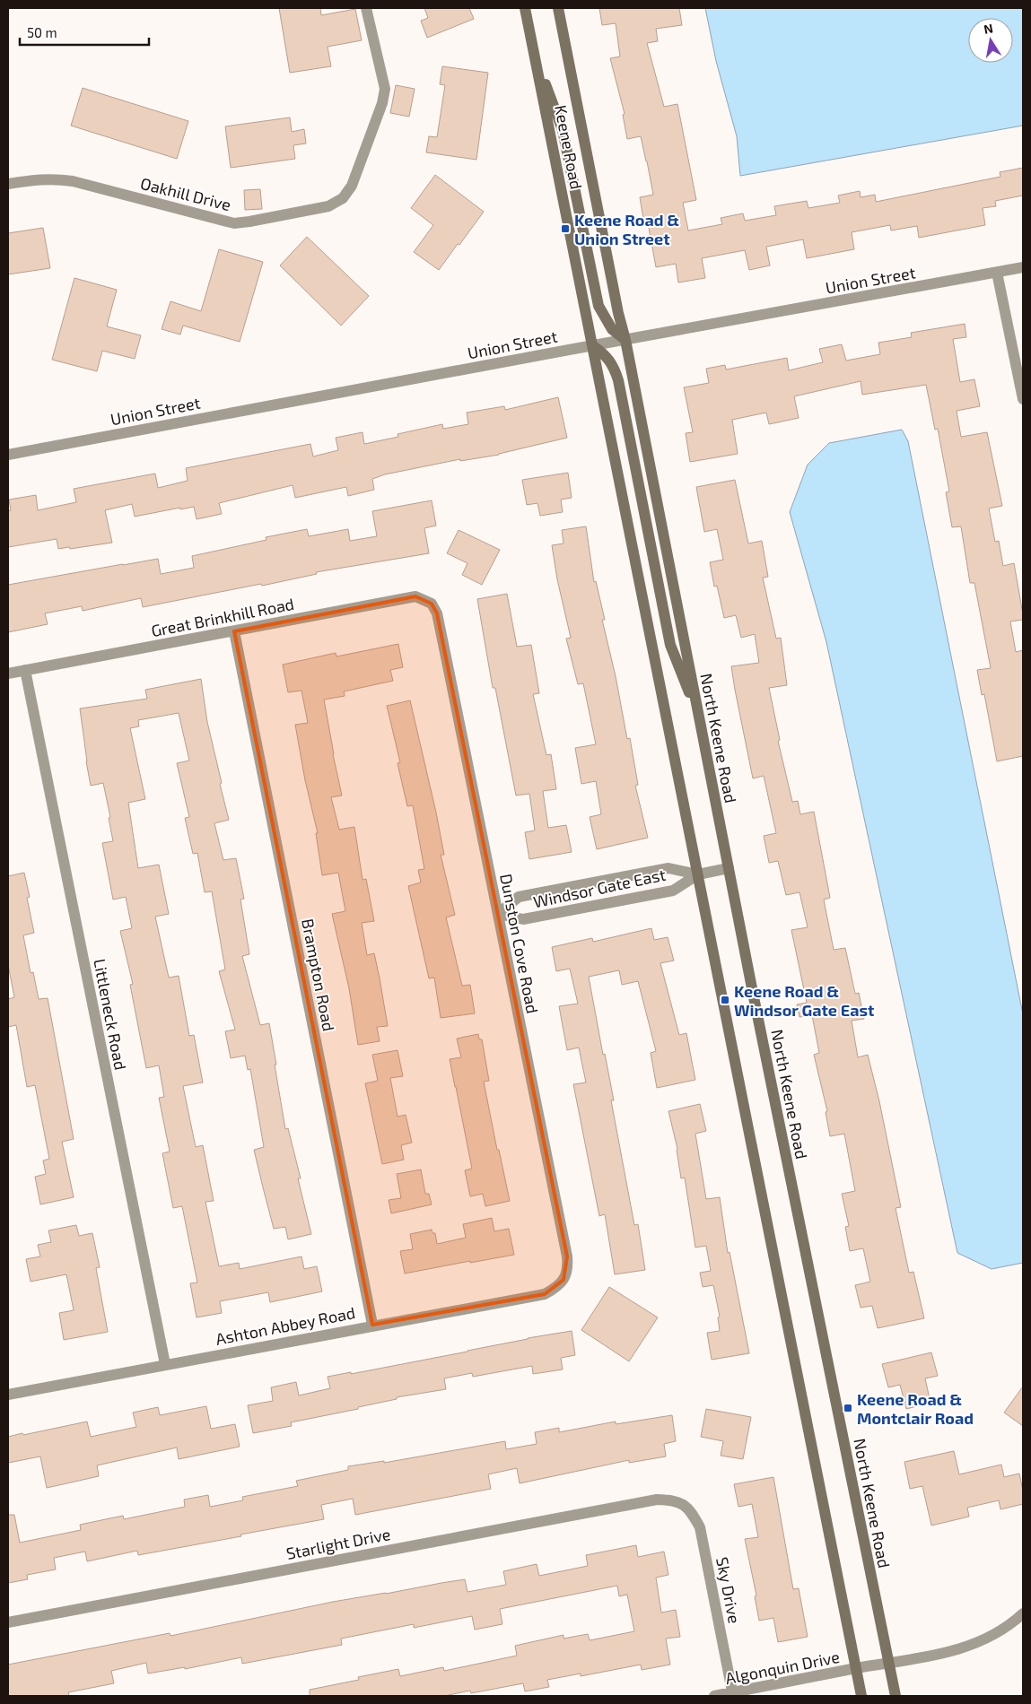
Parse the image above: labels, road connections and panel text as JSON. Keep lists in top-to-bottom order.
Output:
{
  "streets": {
    "main road": ["Keene Road", "North Keene Road"],
    "street": [
      "Oakhill Drive",
      "Union Street",
      "Great Brinkhill Road",
      "Windsor Gate East",
      "Dunston Cove Road",
      "Brampton Road",
      "Littleneck Road",
      "Ashton Abbey Road",
      "Starlight Drive",
      "Sky Drive",
      "Algonquin Drive"
    ]
  },
  "crossings": [
    ["Keene Road", "Union Street"],
    ["Keene Road", "North Keene Road"],
    ["Union Street", "North Keene Road"],
    ["Great Brinkhill Road", "Dunston Cove Road"],
    ["Great Brinkhill Road", "Brampton Road"],
    ["Great Brinkhill Road", "Littleneck Road"],
    ["North Keene Road", "Windsor Gate East"],
    ["North Keene Road", "Algonquin Drive"],
    ["Windsor Gate East", "Dunston Cove Road"],
    ["Dunston Cove Road", "Ashton Abbey Road"],
    ["Brampton Road", "Ashton Abbey Road"],
    ["Littleneck Road", "Ashton Abbey Road"],
    ["Starlight Drive", "Sky Drive"],
    ["Sky Drive", "Algonquin Drive"]
  ],
  "places": {
    "transit": ["Keene Road & Union Street", "Keene Road & Windsor Gate East", "Keene Road & Montclair Road"]
  },
  "scale_bar": "50 m",
  "north": "top"
}
